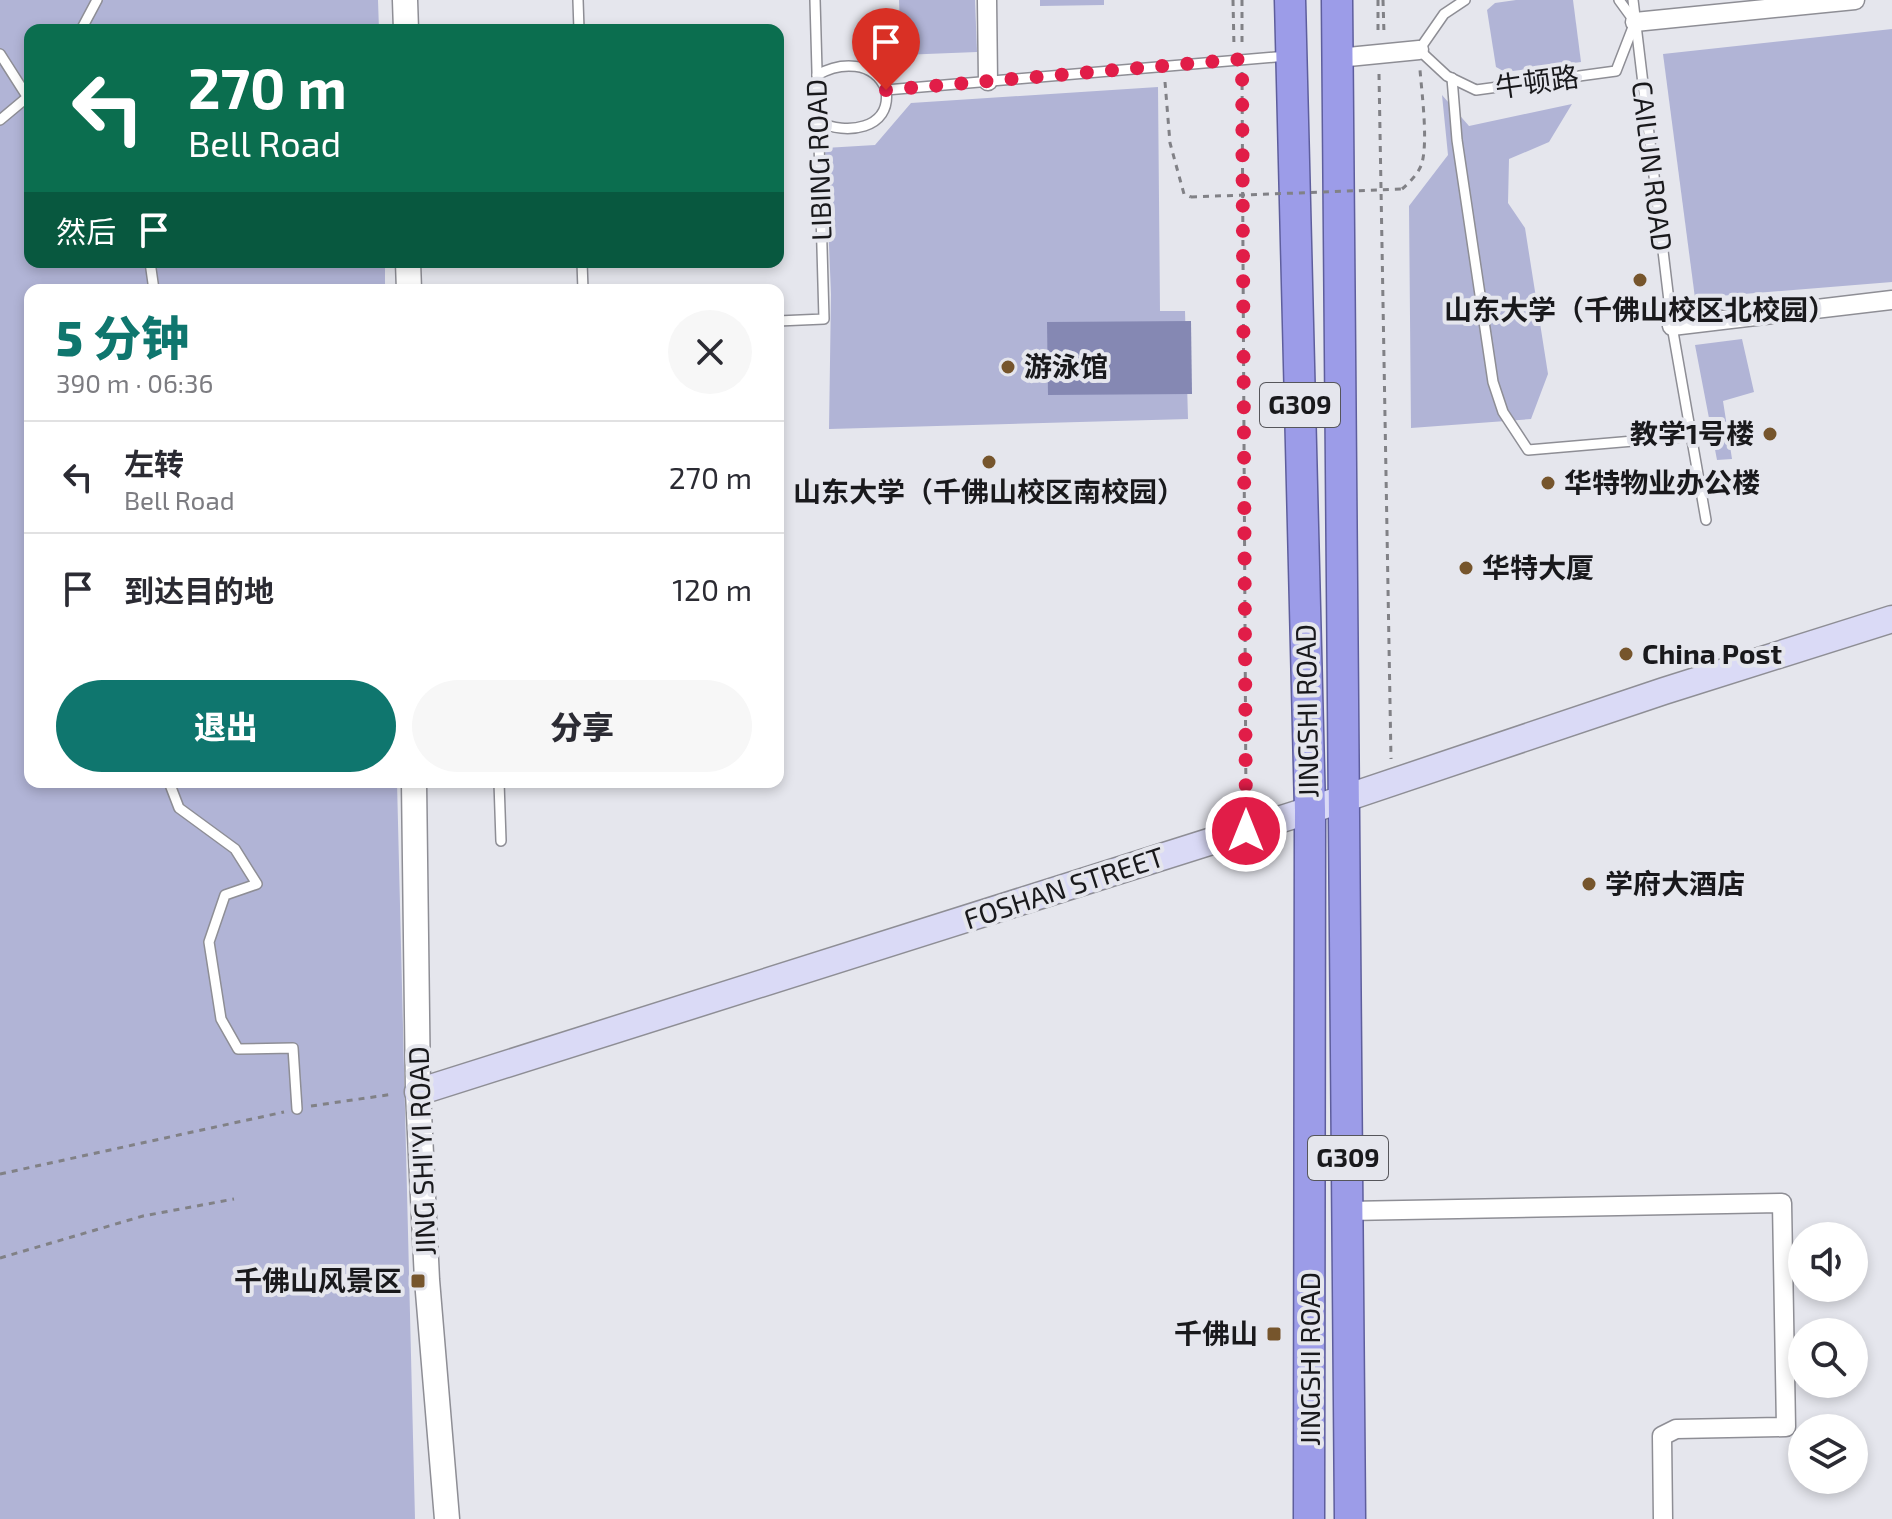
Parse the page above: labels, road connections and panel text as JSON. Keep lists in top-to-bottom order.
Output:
{
  "streets": {
    "highway": ["G309", "JINGSHI ROAD"],
    "main road": ["FOSHAN STREET"],
    "street": ["JING SHI'YI ROAD"],
    "lane": ["牛顿路", "LIBING ROAD", "CAILUN ROAD"]
  },
  "crossings": [
    ["牛顿路", "CAILUN ROAD"],
    ["JINGSHI ROAD", "FOSHAN STREET"],
    ["FOSHAN STREET", "JING SHI'YI ROAD"]
  ],
  "places": {
    "other": [
      "山东大学（千佛山校区北校园）",
      "游泳馆",
      "教学1号楼",
      "山东大学（千佛山校区南校园）",
      "华特物业办公楼",
      "华特大厦",
      "China Post",
      "学府大酒店"
    ],
    "transit": ["千佛山风景区", "千佛山"]
  },
  "page": {
    "turn": ["270 m", "Bell Road"],
    "then": "然后",
    "heading": ["5 分钟", "390 m · 06:36"],
    "list": [
      {
        "name": "左转",
        "note": "Bell Road",
        "value": "270 m"
      },
      {
        "name": "到达目的地",
        "value": "120 m"
      }
    ],
    "buttons": ["退出", "分享"]
  }
}
